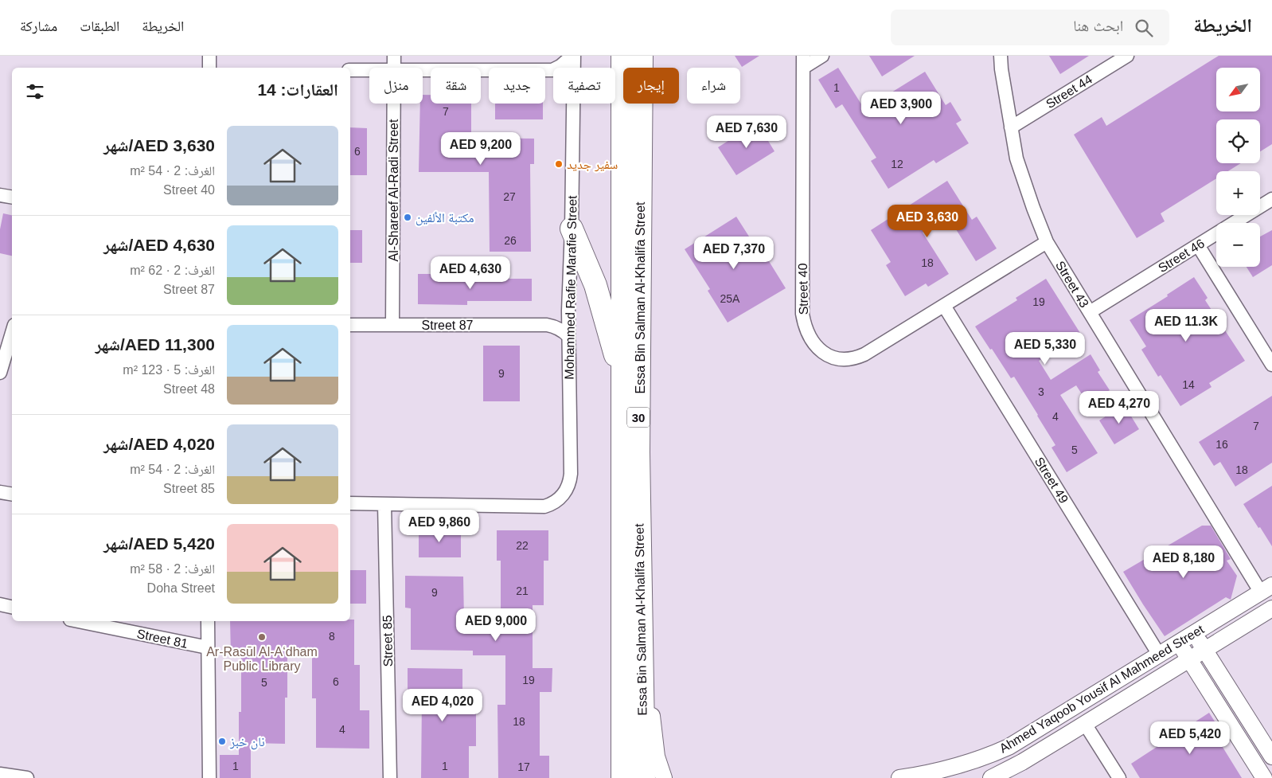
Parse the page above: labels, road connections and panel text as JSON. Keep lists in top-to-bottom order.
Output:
{
  "streets": {
    "highway": ["Essa Bin Salman Al-Khalifa Street", "30"],
    "street": [
      "Street 44",
      "Al-Shareef Al-Radi Street",
      "Street 46",
      "Street 43",
      "Mohammed Rafie Marafie Street",
      "Street 40",
      "Street 87",
      "Street 49",
      "Street 81",
      "Street 85",
      "Ahmed Yaqoob Yousif Al Mahmeed Street"
    ]
  },
  "crossings": [
    ["Street 44", "Street 43"],
    ["Al-Shareef Al-Radi Street", "Street 87"],
    ["Street 46", "Street 43"],
    ["Street 43", "Street 40"],
    ["Street 43", "Ahmed Yaqoob Yousif Al Mahmeed Street"],
    ["Mohammed Rafie Marafie Street", "Street 87"],
    ["Mohammed Rafie Marafie Street", "Street 85"],
    ["Street 40", "Street 49"],
    ["Street 49", "Ahmed Yaqoob Yousif Al Mahmeed Street"]
  ],
  "places": [
    "سفير جديد",
    "مكتبة الألفين",
    "Ar-Rasūl Al-A‘dham Public Library",
    "نان خبز"
  ],
  "house_numbers": [
    "1",
    "7",
    "6",
    "12",
    "27",
    "26",
    "18",
    "25A",
    "19",
    "9",
    "14",
    "3",
    "4",
    "7",
    "16",
    "5",
    "18",
    "22",
    "21",
    "9",
    "8",
    "19",
    "6",
    "5",
    "18",
    "4",
    "1",
    "1",
    "17"
  ],
  "north": "bottom left",
  "page": {
    "header": "الخريطة",
    "search": "ابحث هنا",
    "nav": ["الخريطة", "الطبقات", "مشاركة"],
    "map_buttons": ["+", "−"],
    "chip": [
      "شراء",
      "إيجار",
      "تصفية",
      "جديد",
      "شقة",
      "منزل"
    ],
    "heading": "العقارات: 14",
    "price": [
      "AED 3,900",
      "AED 7,630",
      "AED 9,200",
      "AED 3,630",
      "AED 7,370",
      "AED 4,630",
      "AED 11.3K",
      "AED 5,330",
      "AED 4,270",
      "AED 9,860",
      "AED 8,180",
      "AED 9,000",
      "AED 4,020",
      "AED 5,420"
    ],
    "list": [
      {
        "name": "AED 3,630/شهر",
        "note": "الغرف: 2 · 54 m² · Street 40"
      },
      {
        "name": "AED 4,630/شهر",
        "note": "الغرف: 2 · 62 m² · Street 87"
      },
      {
        "name": "AED 11,300/شهر",
        "note": "الغرف: 5 · 123 m² · Street 48"
      },
      {
        "name": "AED 4,020/شهر",
        "note": "الغرف: 2 · 54 m² · Street 85"
      },
      {
        "name": "AED 5,420/شهر",
        "note": "الغرف: 2 · 58 m² · Doha Street"
      }
    ]
  }
}
